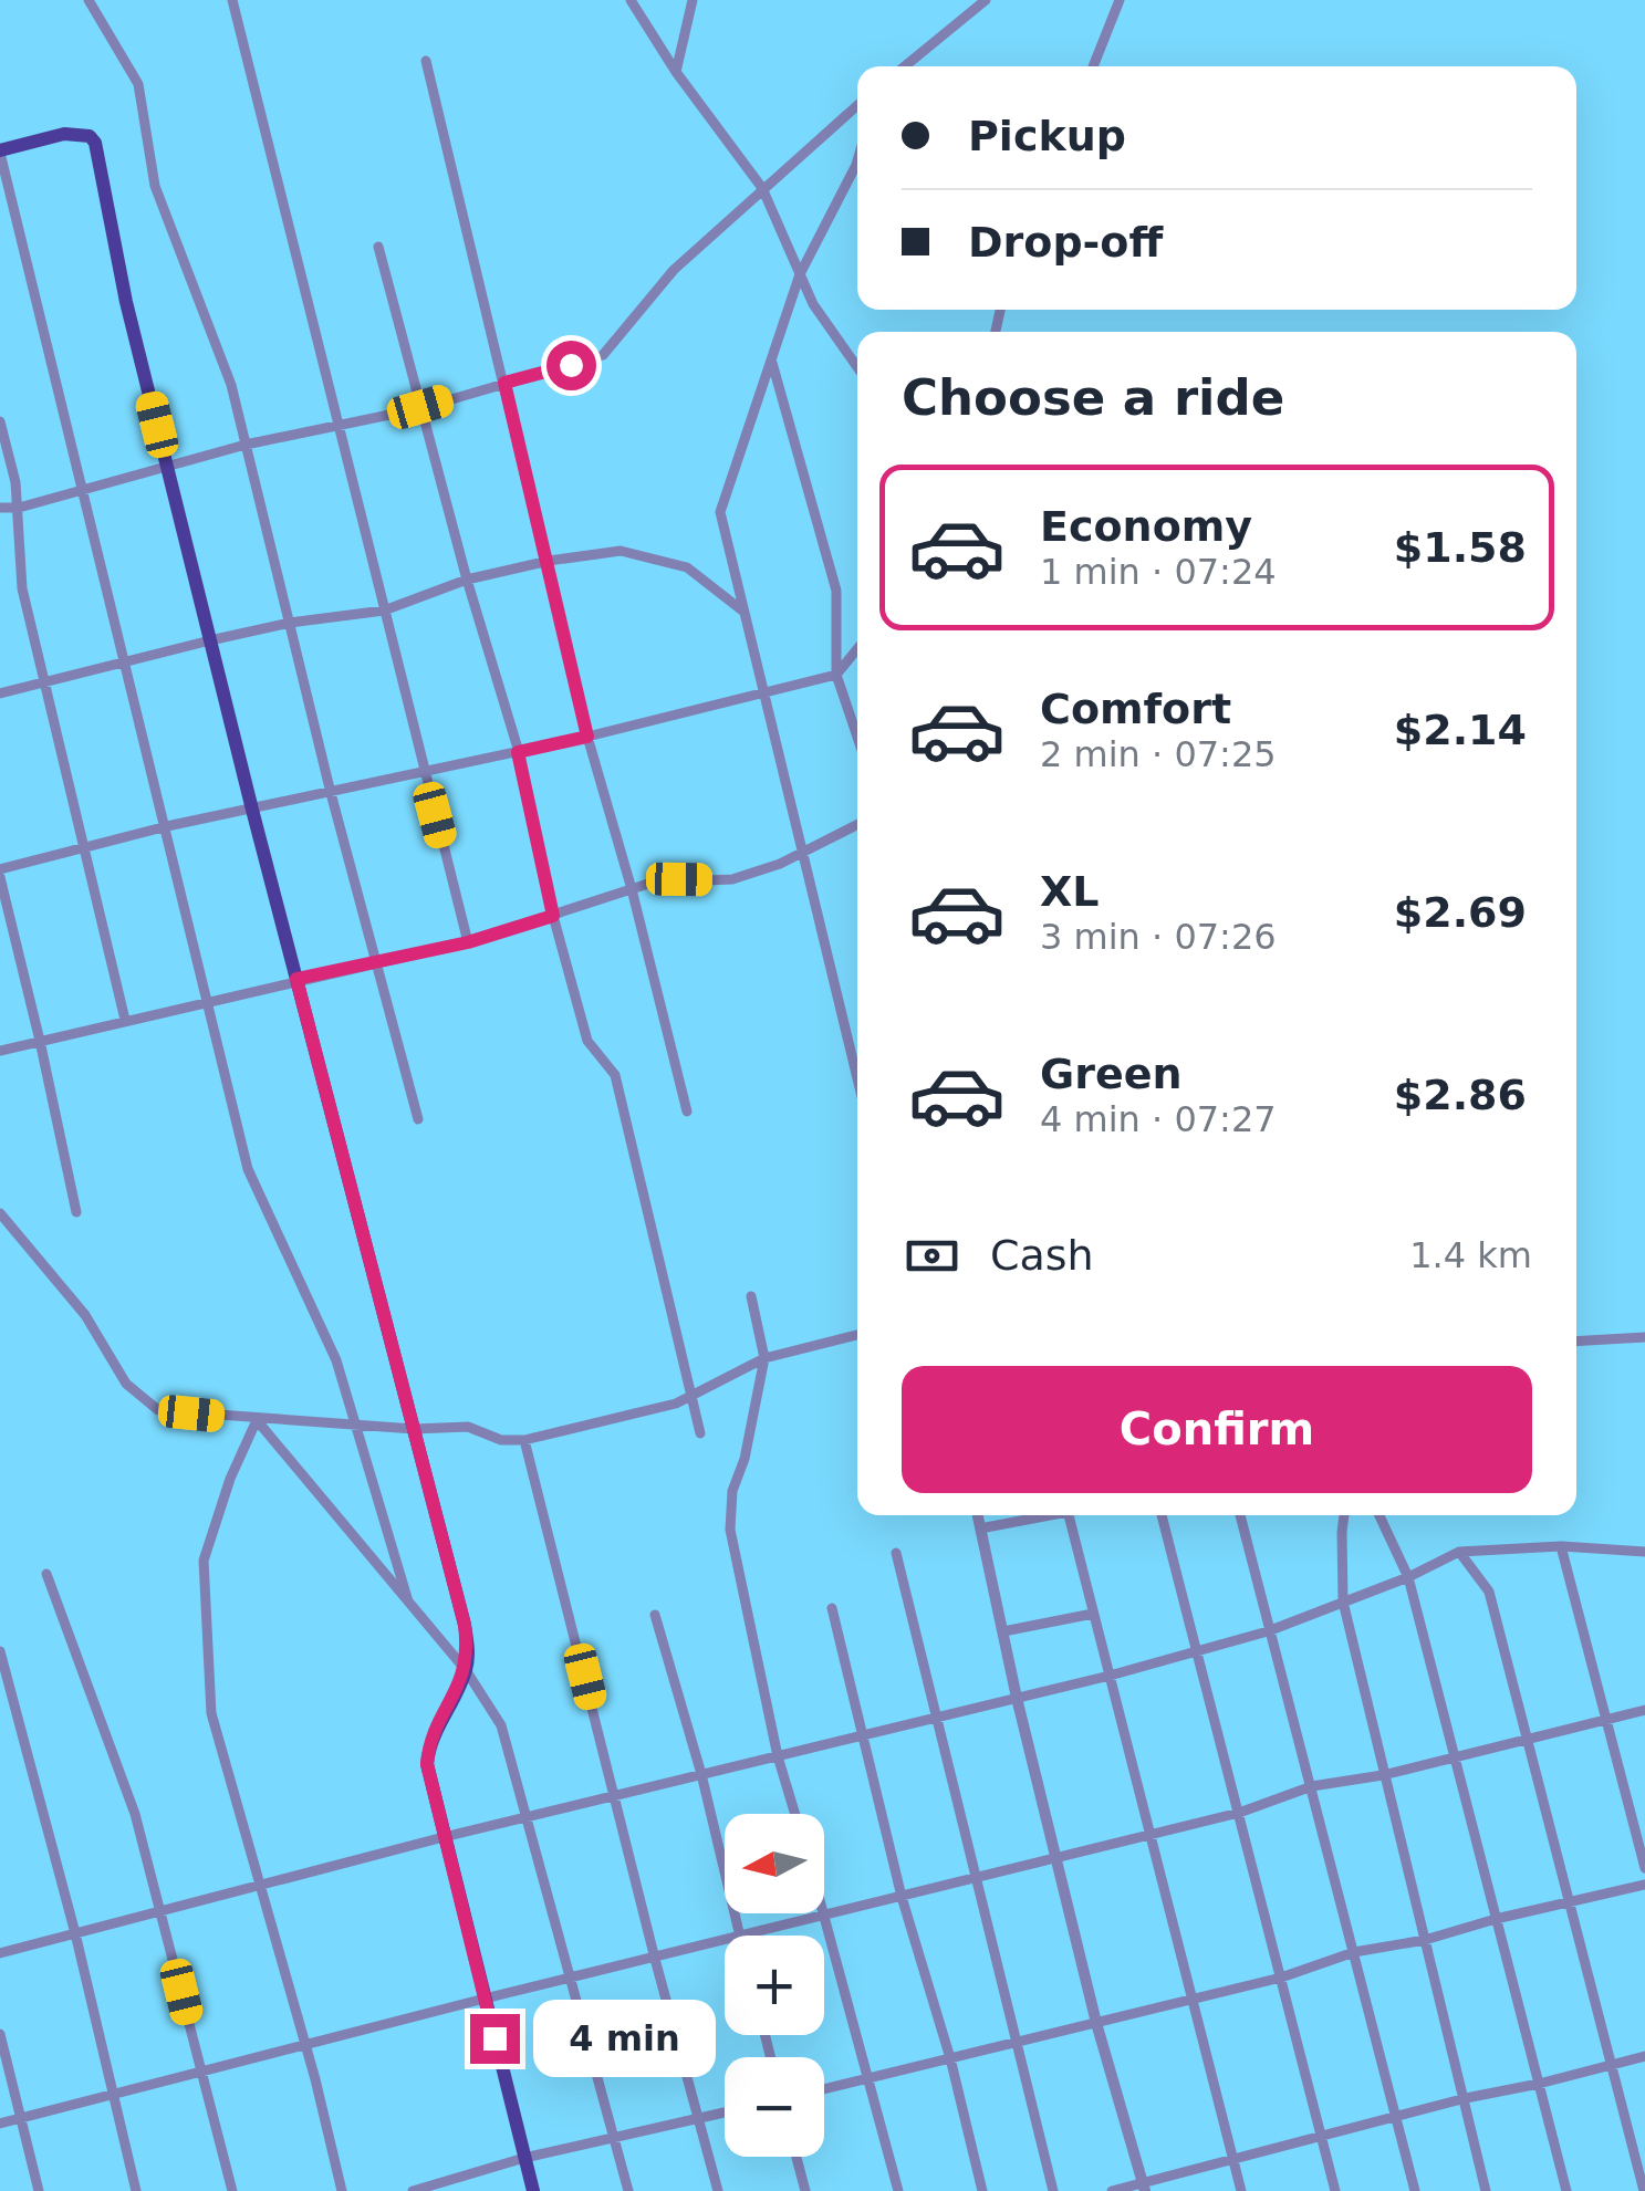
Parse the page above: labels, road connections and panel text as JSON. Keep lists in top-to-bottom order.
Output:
{
  "north": "left",
  "page": {
    "banner": ["Pickup", "Drop-off"],
    "heading": "Choose a ride",
    "list": [
      {
        "name": "Economy",
        "note": "1 min · 07:24",
        "value": "$1.58"
      },
      {
        "name": "Comfort",
        "note": "2 min · 07:25",
        "value": "$2.14"
      },
      {
        "name": "XL",
        "note": "3 min · 07:26",
        "value": "$2.69"
      },
      {
        "name": "Green",
        "note": "4 min · 07:27",
        "value": "$2.86"
      }
    ],
    "pay": ["Cash", "1.4 km"],
    "buttons": "Confirm",
    "map_buttons": ["+", "−"],
    "bubble": "4 min"
  }
}
